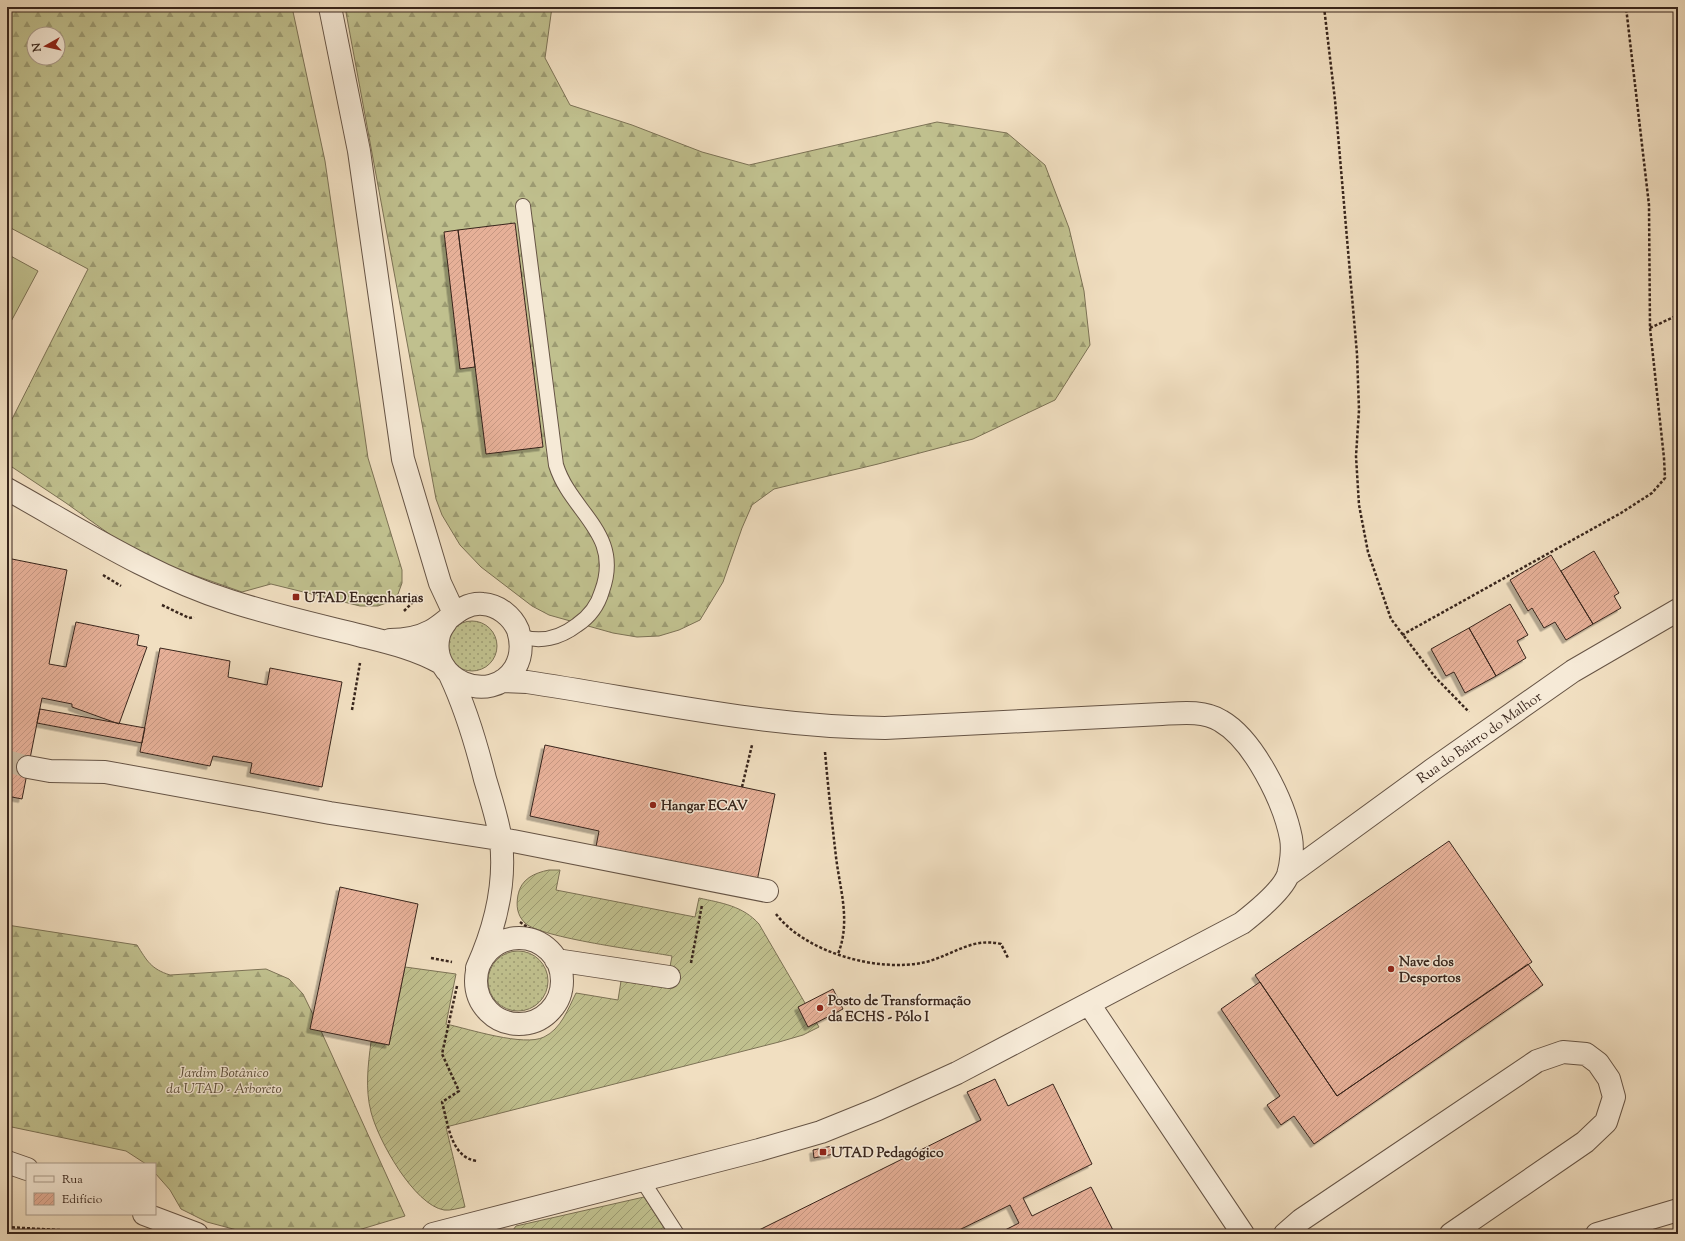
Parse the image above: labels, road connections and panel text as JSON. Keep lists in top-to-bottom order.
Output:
{
  "streets": {
    "street": ["Rua do Bairro do Malhor"]
  },
  "parks": ["Jardim Botânico da UTAD - Arboreto"],
  "places": {
    "transit": ["UTAD Engenharias", "UTAD Pedagógico"],
    "other": ["Hangar ECAV", "Nave dos Desportos", "Posto de Transformação da ECHS - Pólo I"]
  },
  "legend": ["Rua", "Edifício"],
  "north": "left"
}
